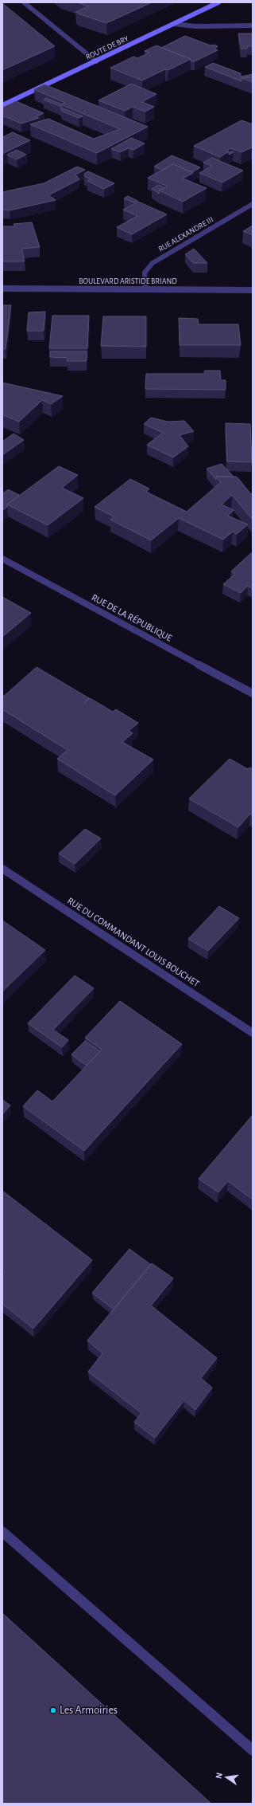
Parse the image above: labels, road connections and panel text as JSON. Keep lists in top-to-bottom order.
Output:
{
  "streets": {
    "street": [
      "ROUTE DE BRY",
      "RUE ALEXANDRE III",
      "BOULEVARD ARISTIDE BRIAND",
      "RUE DE LA RÉPUBLIQUE",
      "RUE DU COMMANDANT LOUIS BOUCHET"
    ]
  },
  "crossings": [
    ["RUE ALEXANDRE III", "BOULEVARD ARISTIDE BRIAND"]
  ],
  "places": ["Les Armoiries"],
  "north": "left"
}
